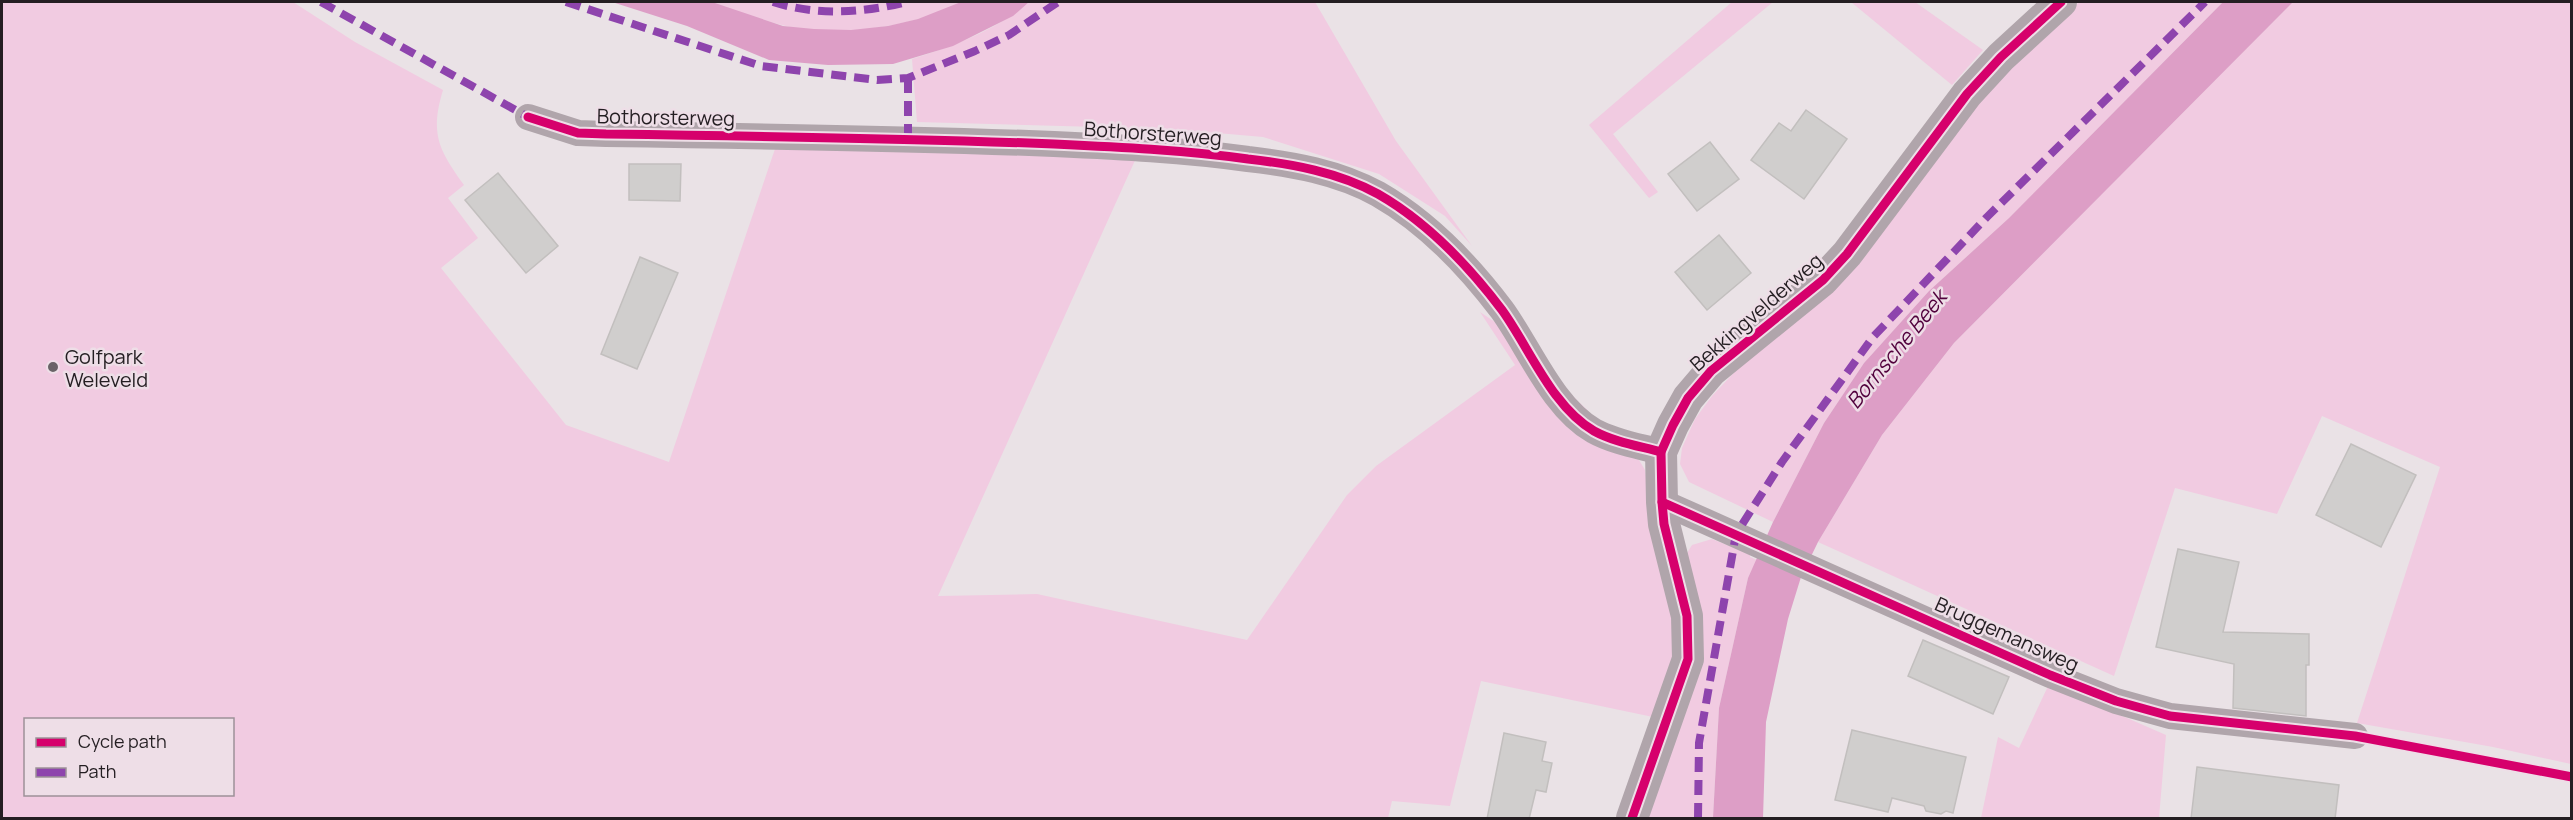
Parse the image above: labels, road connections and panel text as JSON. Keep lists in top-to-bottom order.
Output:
{
  "streets": {
    "street": ["Bothorsterweg", "Bekkingvelderweg", "Bruggemansweg"]
  },
  "crossings": [
    ["Bothorsterweg", "Bekkingvelderweg"],
    ["Bekkingvelderweg", "Bruggemansweg"]
  ],
  "water": ["Bornsche Beek"],
  "places": ["Golfpark Weleveld"],
  "legend": ["Cycle path", "Path"]
}
